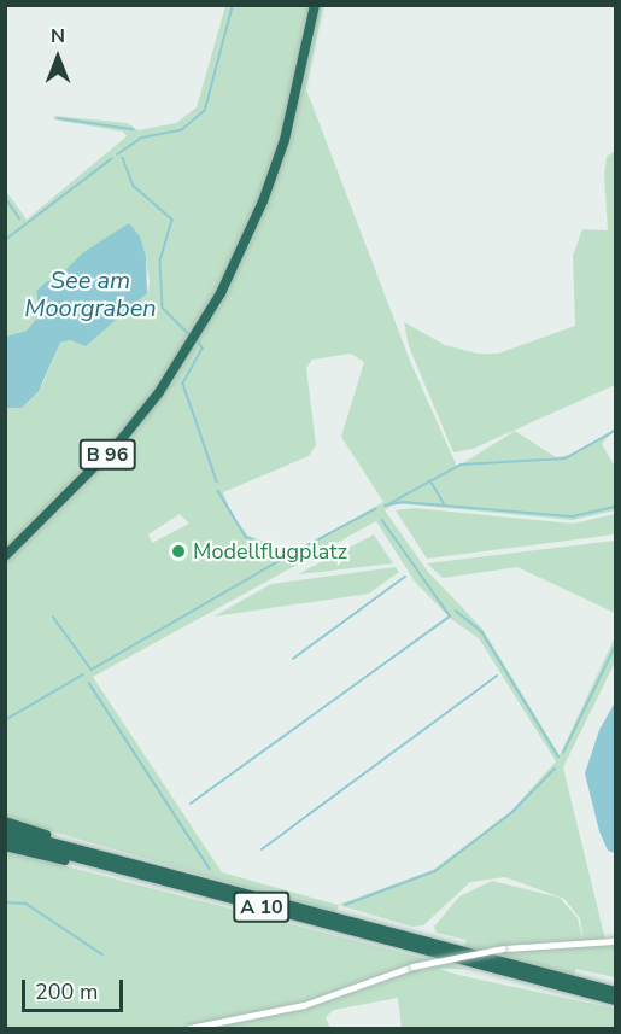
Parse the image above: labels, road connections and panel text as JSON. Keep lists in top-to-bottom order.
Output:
{
  "streets": {
    "highway": ["B 96", "A 10"]
  },
  "water": ["See am Moorgraben"],
  "places": ["Modellflugplatz"],
  "scale_bar": "200 m",
  "north": "top"
}
